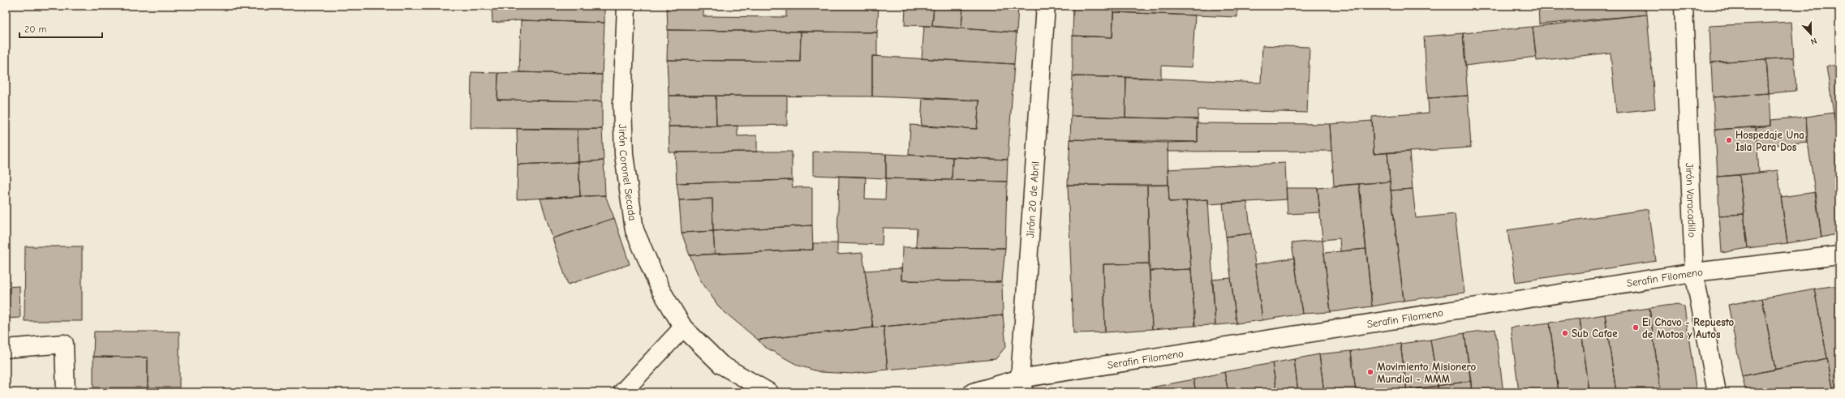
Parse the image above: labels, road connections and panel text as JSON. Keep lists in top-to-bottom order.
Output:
{
  "streets": {
    "main road": [
      "Jirón Coronel Secada",
      "Jirón 20 de Abril",
      "Jirón Varacadillo",
      "Serafin Filomeno"
    ]
  },
  "crossings": [
    ["Jirón 20 de Abril", "Serafin Filomeno"],
    ["Jirón Varacadillo", "Serafin Filomeno"]
  ],
  "places": [
    "Hospedaje Una Isla Para Dos",
    "El Chavo - Repuesto de Motos y Autos",
    "Sub Cafae",
    "Movimiento Misionero Mundial - MMM"
  ],
  "scale_bar": "20 m",
  "north": "bottom"
}
